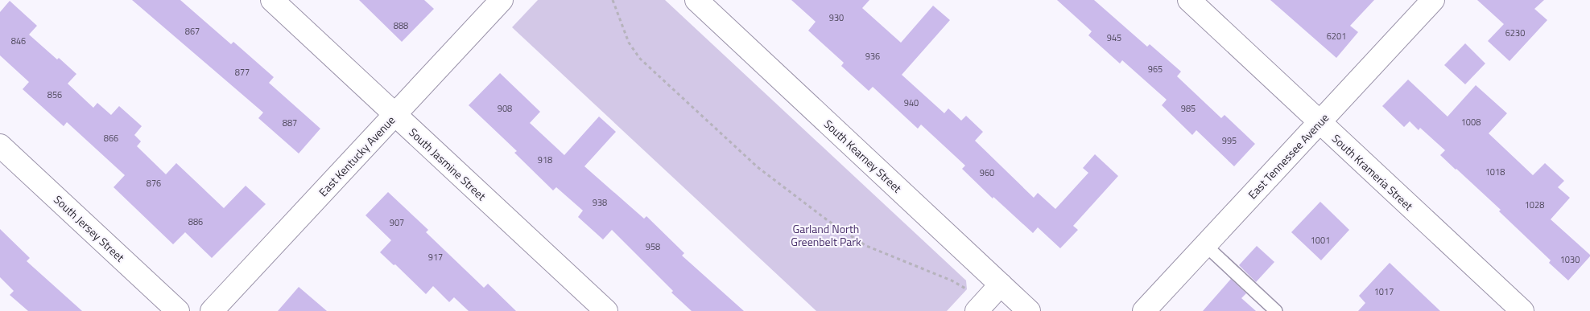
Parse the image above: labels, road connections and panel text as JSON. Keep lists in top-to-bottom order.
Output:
{
  "streets": {
    "street": [
      "East Kentucky Avenue",
      "South Kearney Street",
      "East Tennessee Avenue",
      "South Jasmine Street",
      "South Krameria Street",
      "South Jersey Street"
    ]
  },
  "crossings": [
    ["East Kentucky Avenue", "South Jasmine Street"],
    ["East Tennessee Avenue", "South Krameria Street"]
  ],
  "parks": ["Garland North Greenbelt Park"],
  "house_numbers": [
    "930",
    "888",
    "867",
    "6230",
    "6201",
    "945",
    "846",
    "936",
    "965",
    "877",
    "856",
    "940",
    "908",
    "985",
    "1008",
    "887",
    "866",
    "995",
    "918",
    "1018",
    "960",
    "876",
    "938",
    "1028",
    "886",
    "907",
    "1001",
    "958",
    "917",
    "1030",
    "1017"
  ]
}
